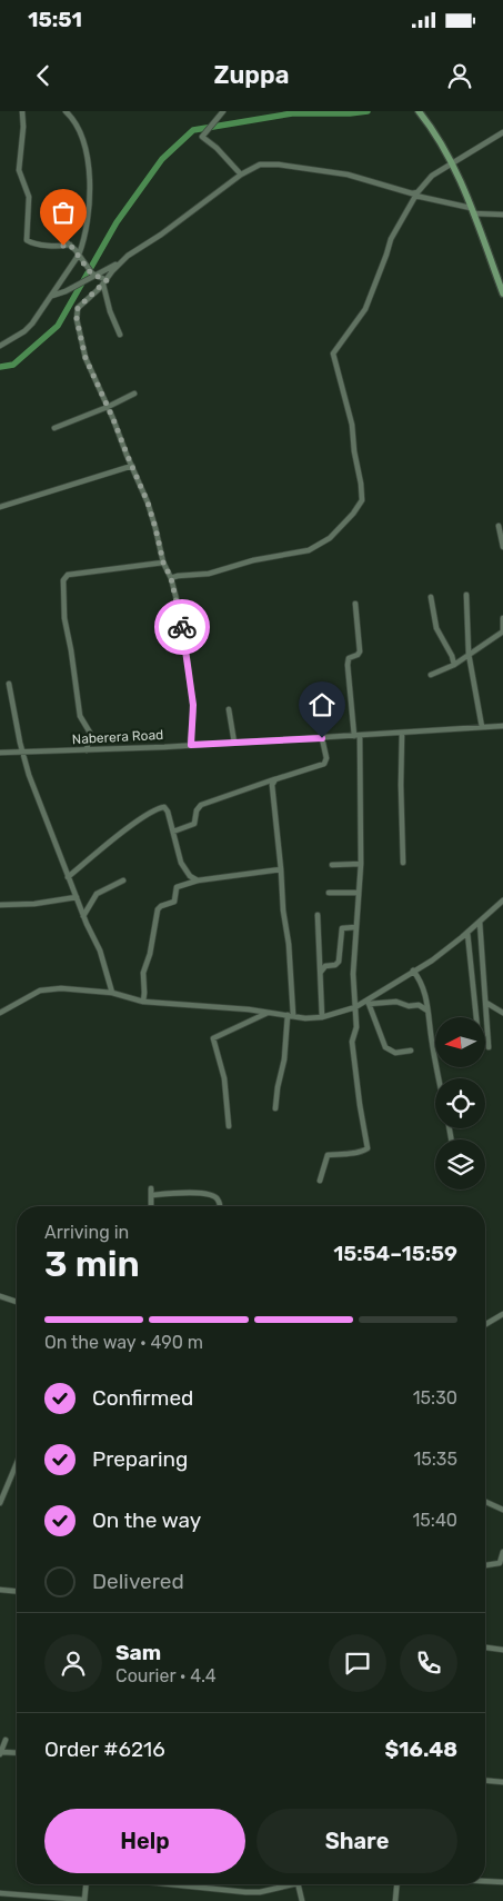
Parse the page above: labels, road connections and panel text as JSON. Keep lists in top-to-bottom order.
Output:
{
  "streets": {
    "street": ["Naberera Road"]
  },
  "north": "left",
  "page": {
    "status": "15:51",
    "header": "Zuppa",
    "heading": ["3 min", "Arriving in", "15:54–15:59"],
    "panel": [
      "Sam",
      "Courier · 4.4",
      "Order #6216",
      "$16.48"
    ],
    "bar": "On the way · 490 m",
    "list": [
      ["Confirmed", "15:30"],
      ["Preparing", "15:35"],
      ["On the way", "15:40"],
      "Delivered"
    ],
    "buttons": ["Help", "Share"]
  }
}
